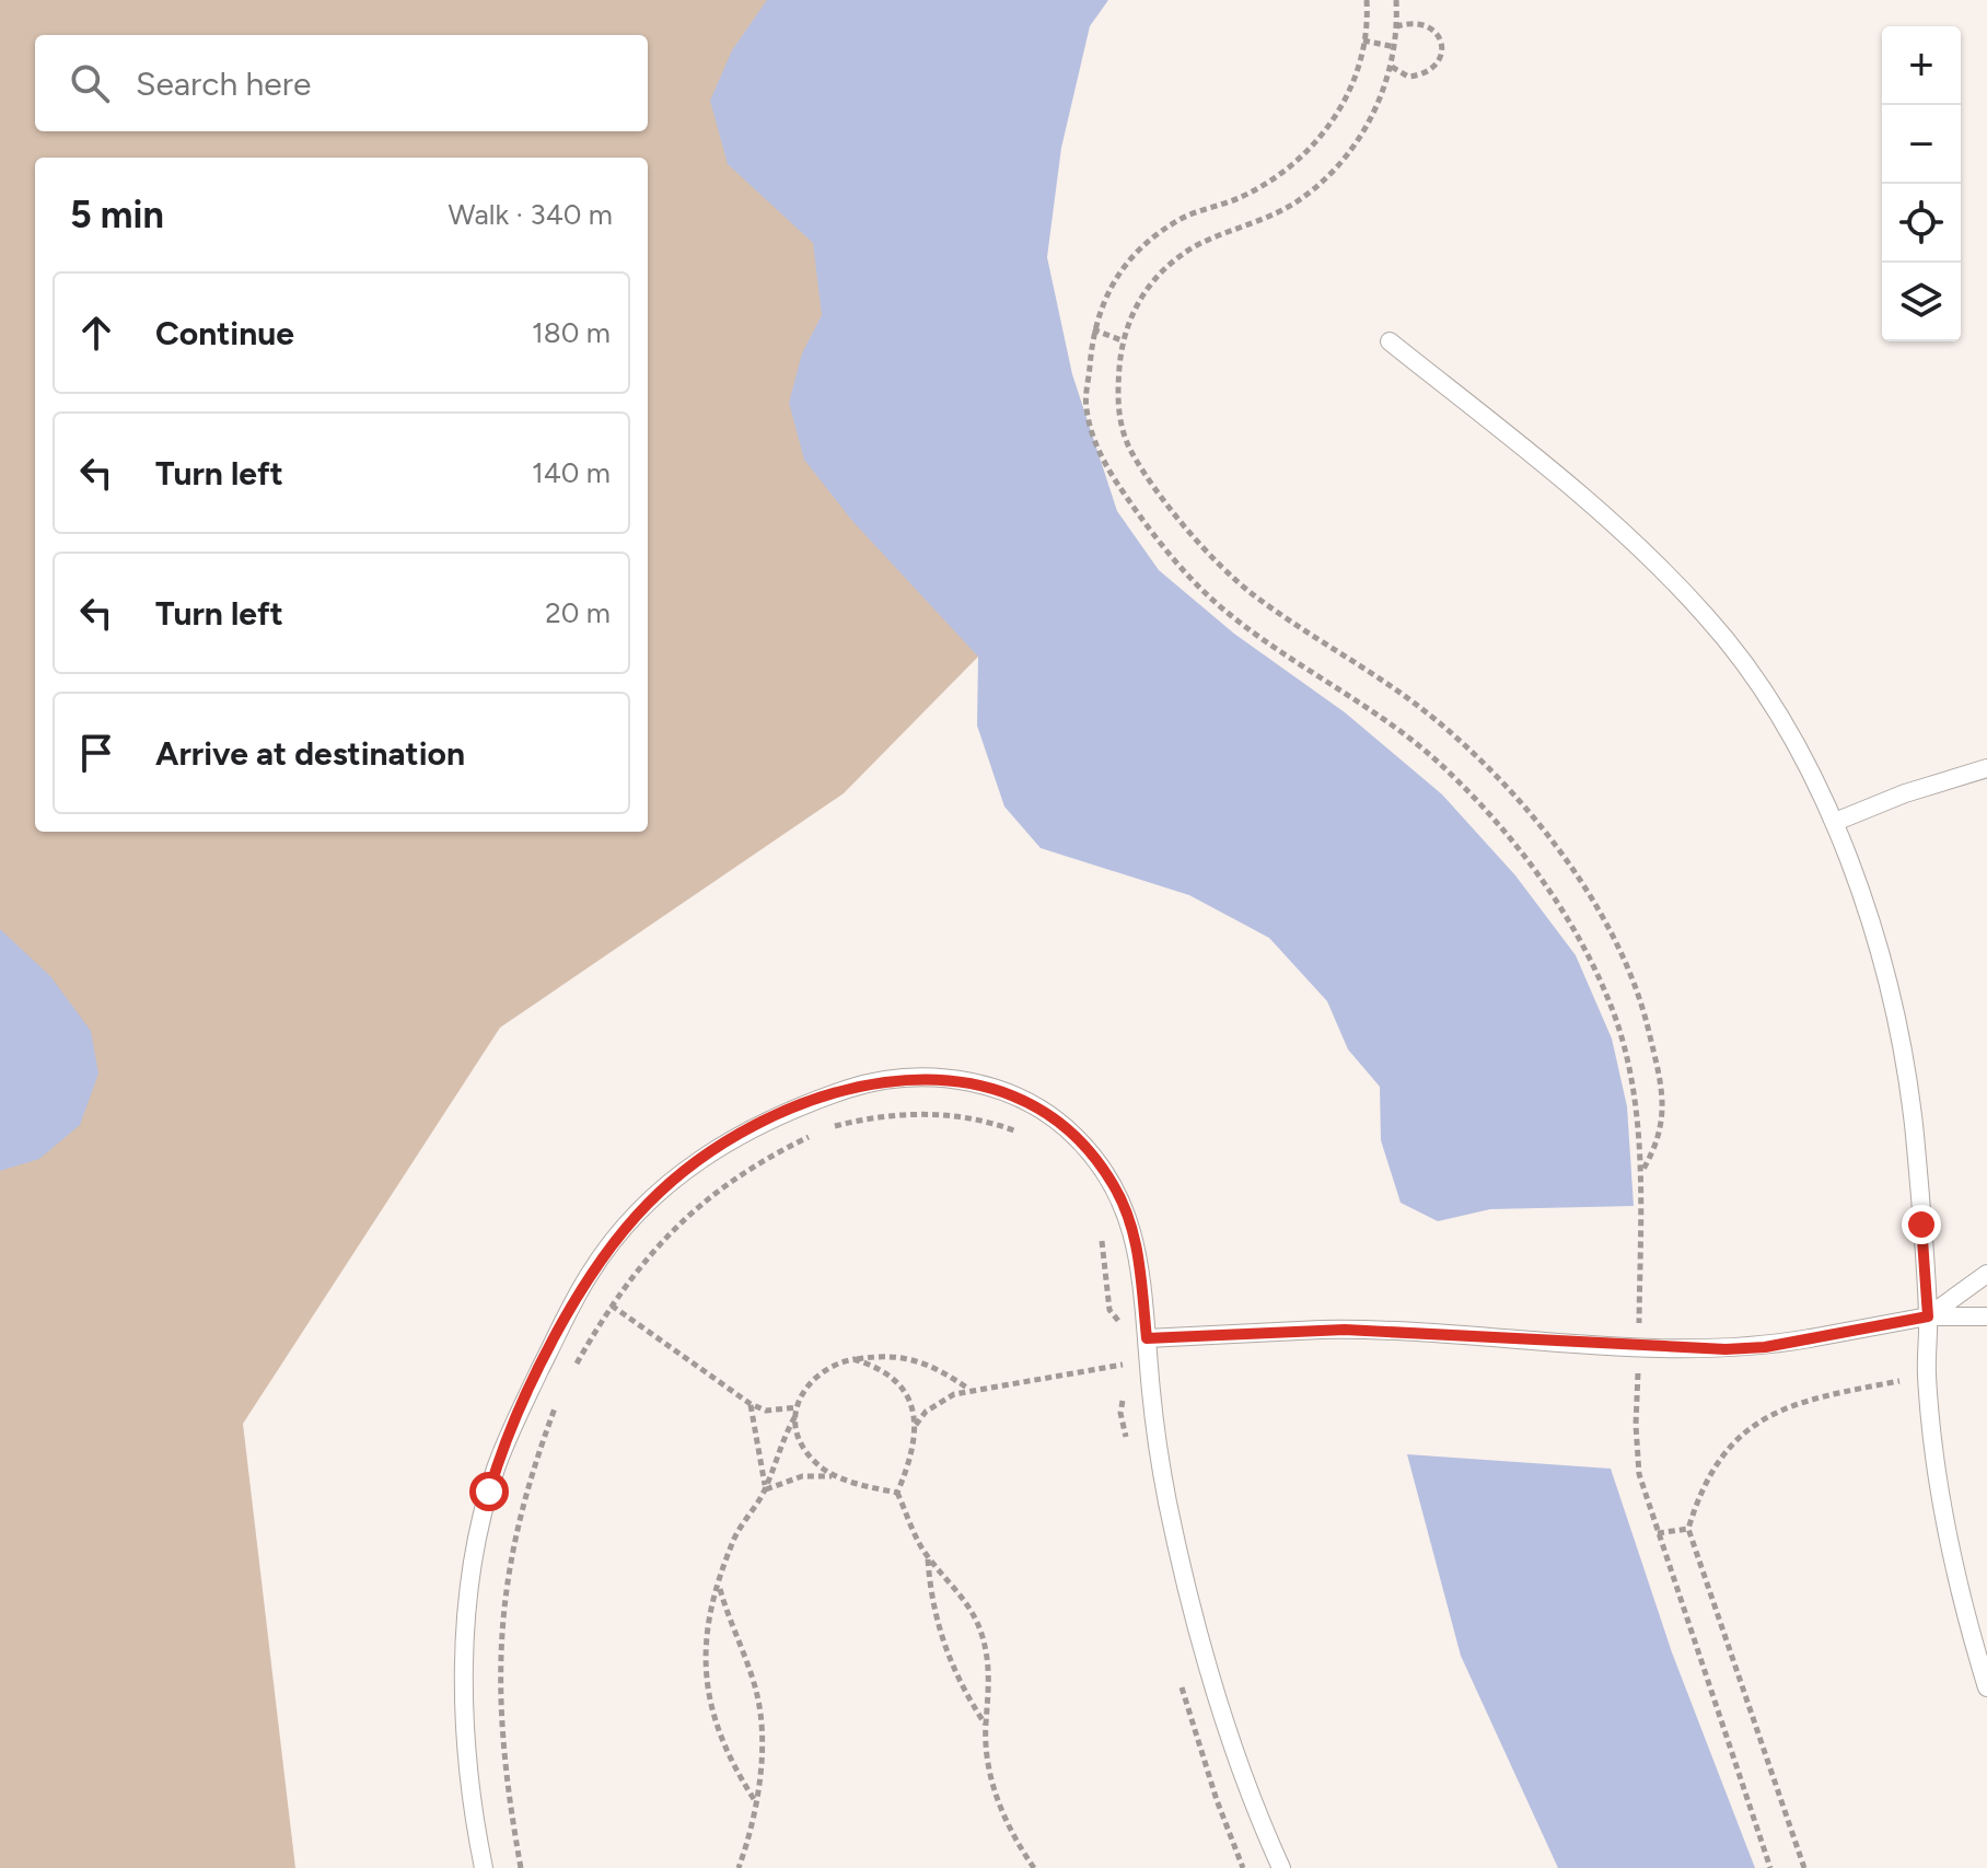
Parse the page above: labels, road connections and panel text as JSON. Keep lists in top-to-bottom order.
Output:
{
  "page": {
    "map_buttons": ["+", "−"],
    "search": "Search here",
    "heading": ["5 min", "Walk · 340 m"],
    "list": [
      ["Continue", "180 m"],
      ["Turn left", "140 m"],
      ["Turn left", "20 m"],
      "Arrive at destination"
    ]
  }
}
